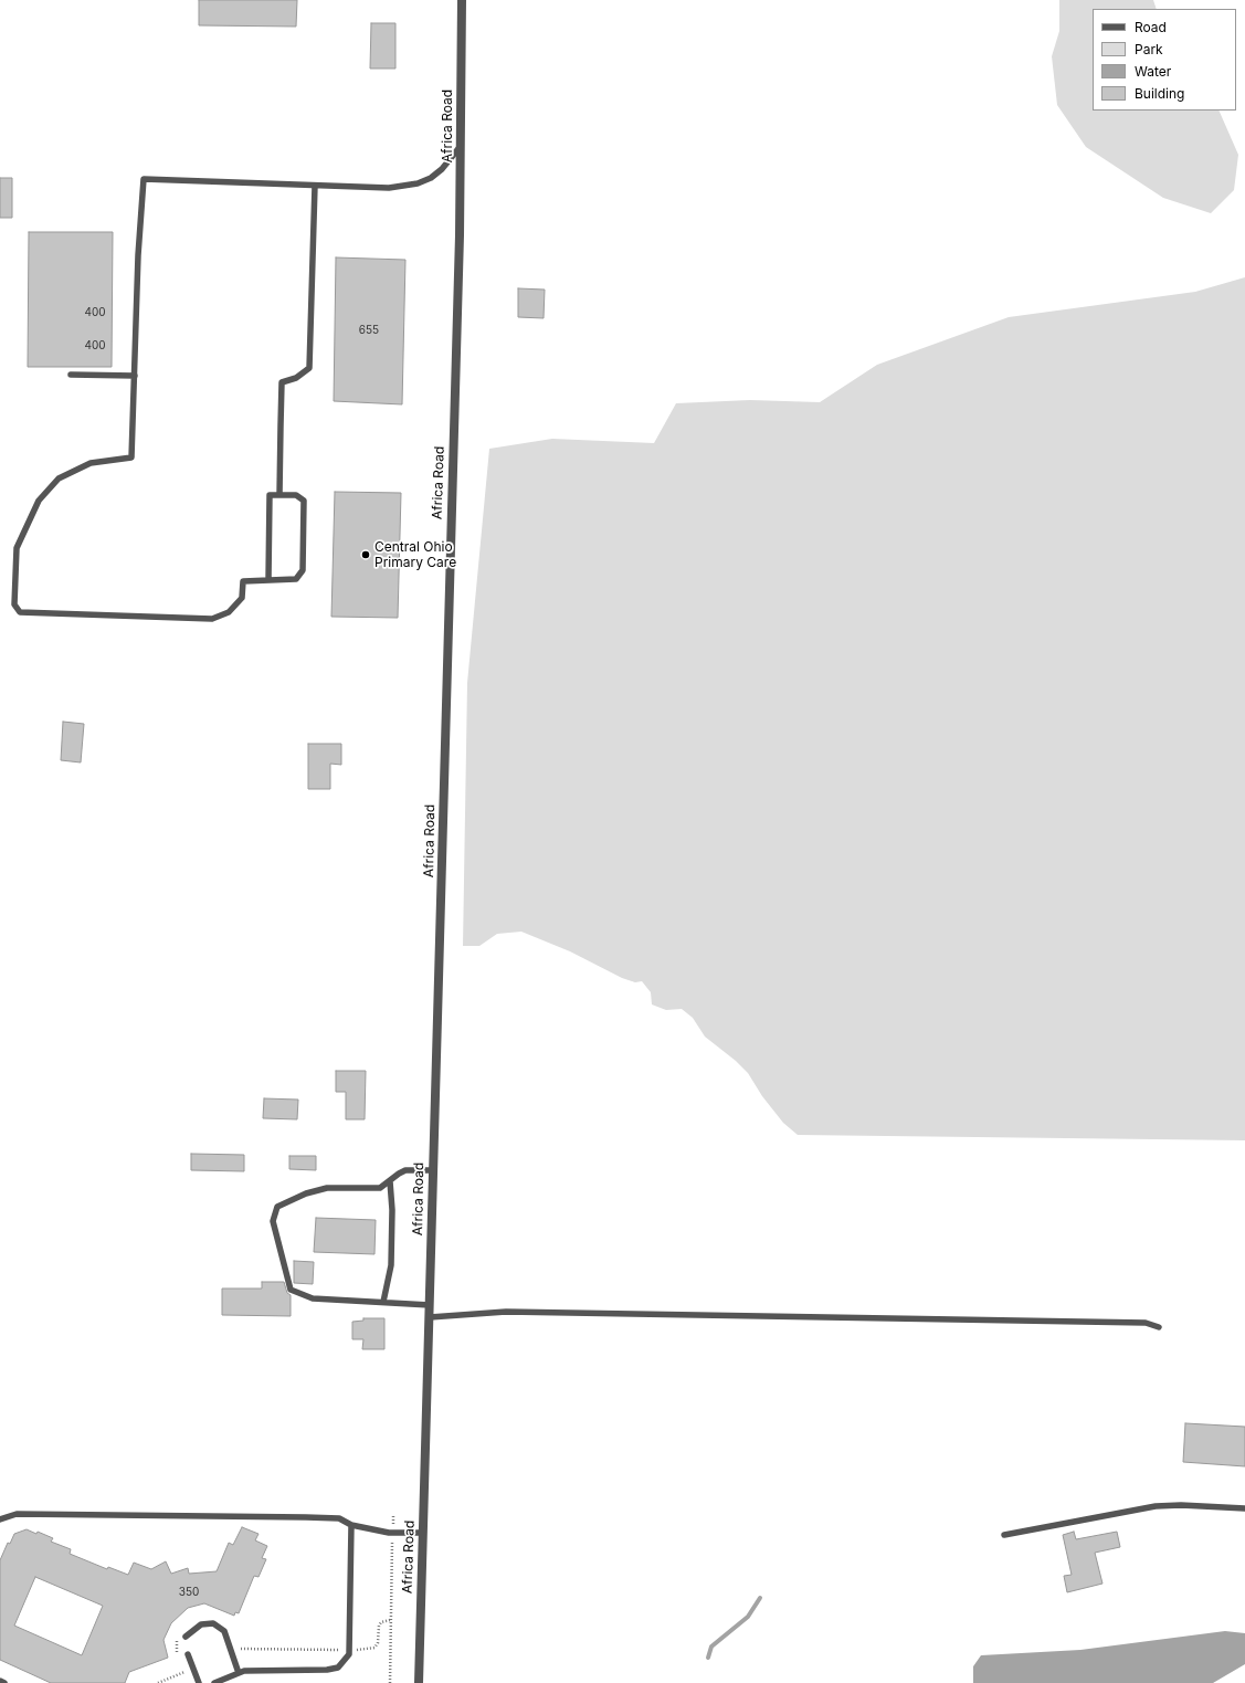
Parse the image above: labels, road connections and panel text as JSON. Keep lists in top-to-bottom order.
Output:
{
  "streets": {
    "street": ["Africa Road"]
  },
  "places": ["Central Ohio Primary Care"],
  "house_numbers": [
    "400",
    "655",
    "400",
    "350"
  ],
  "legend": [
    "Road",
    "Park",
    "Water",
    "Building"
  ]
}
